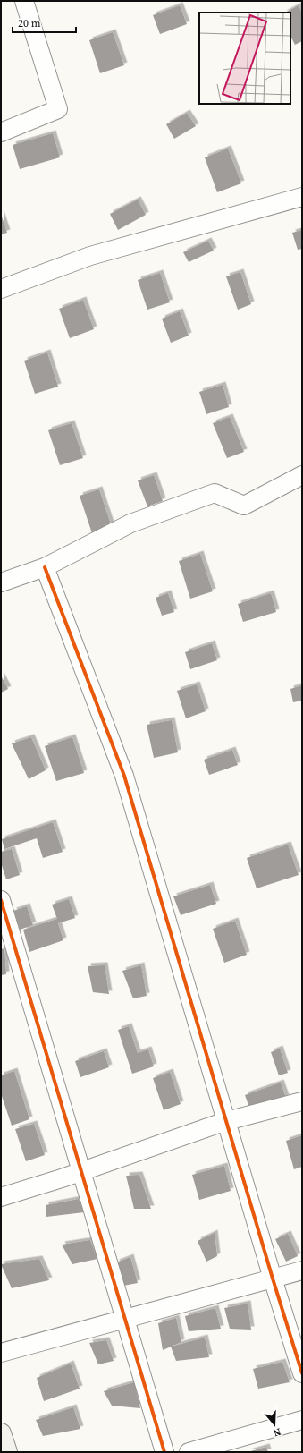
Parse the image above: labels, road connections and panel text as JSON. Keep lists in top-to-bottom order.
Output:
{
  "scale_bar": "20 m",
  "north": "bottom"
}
